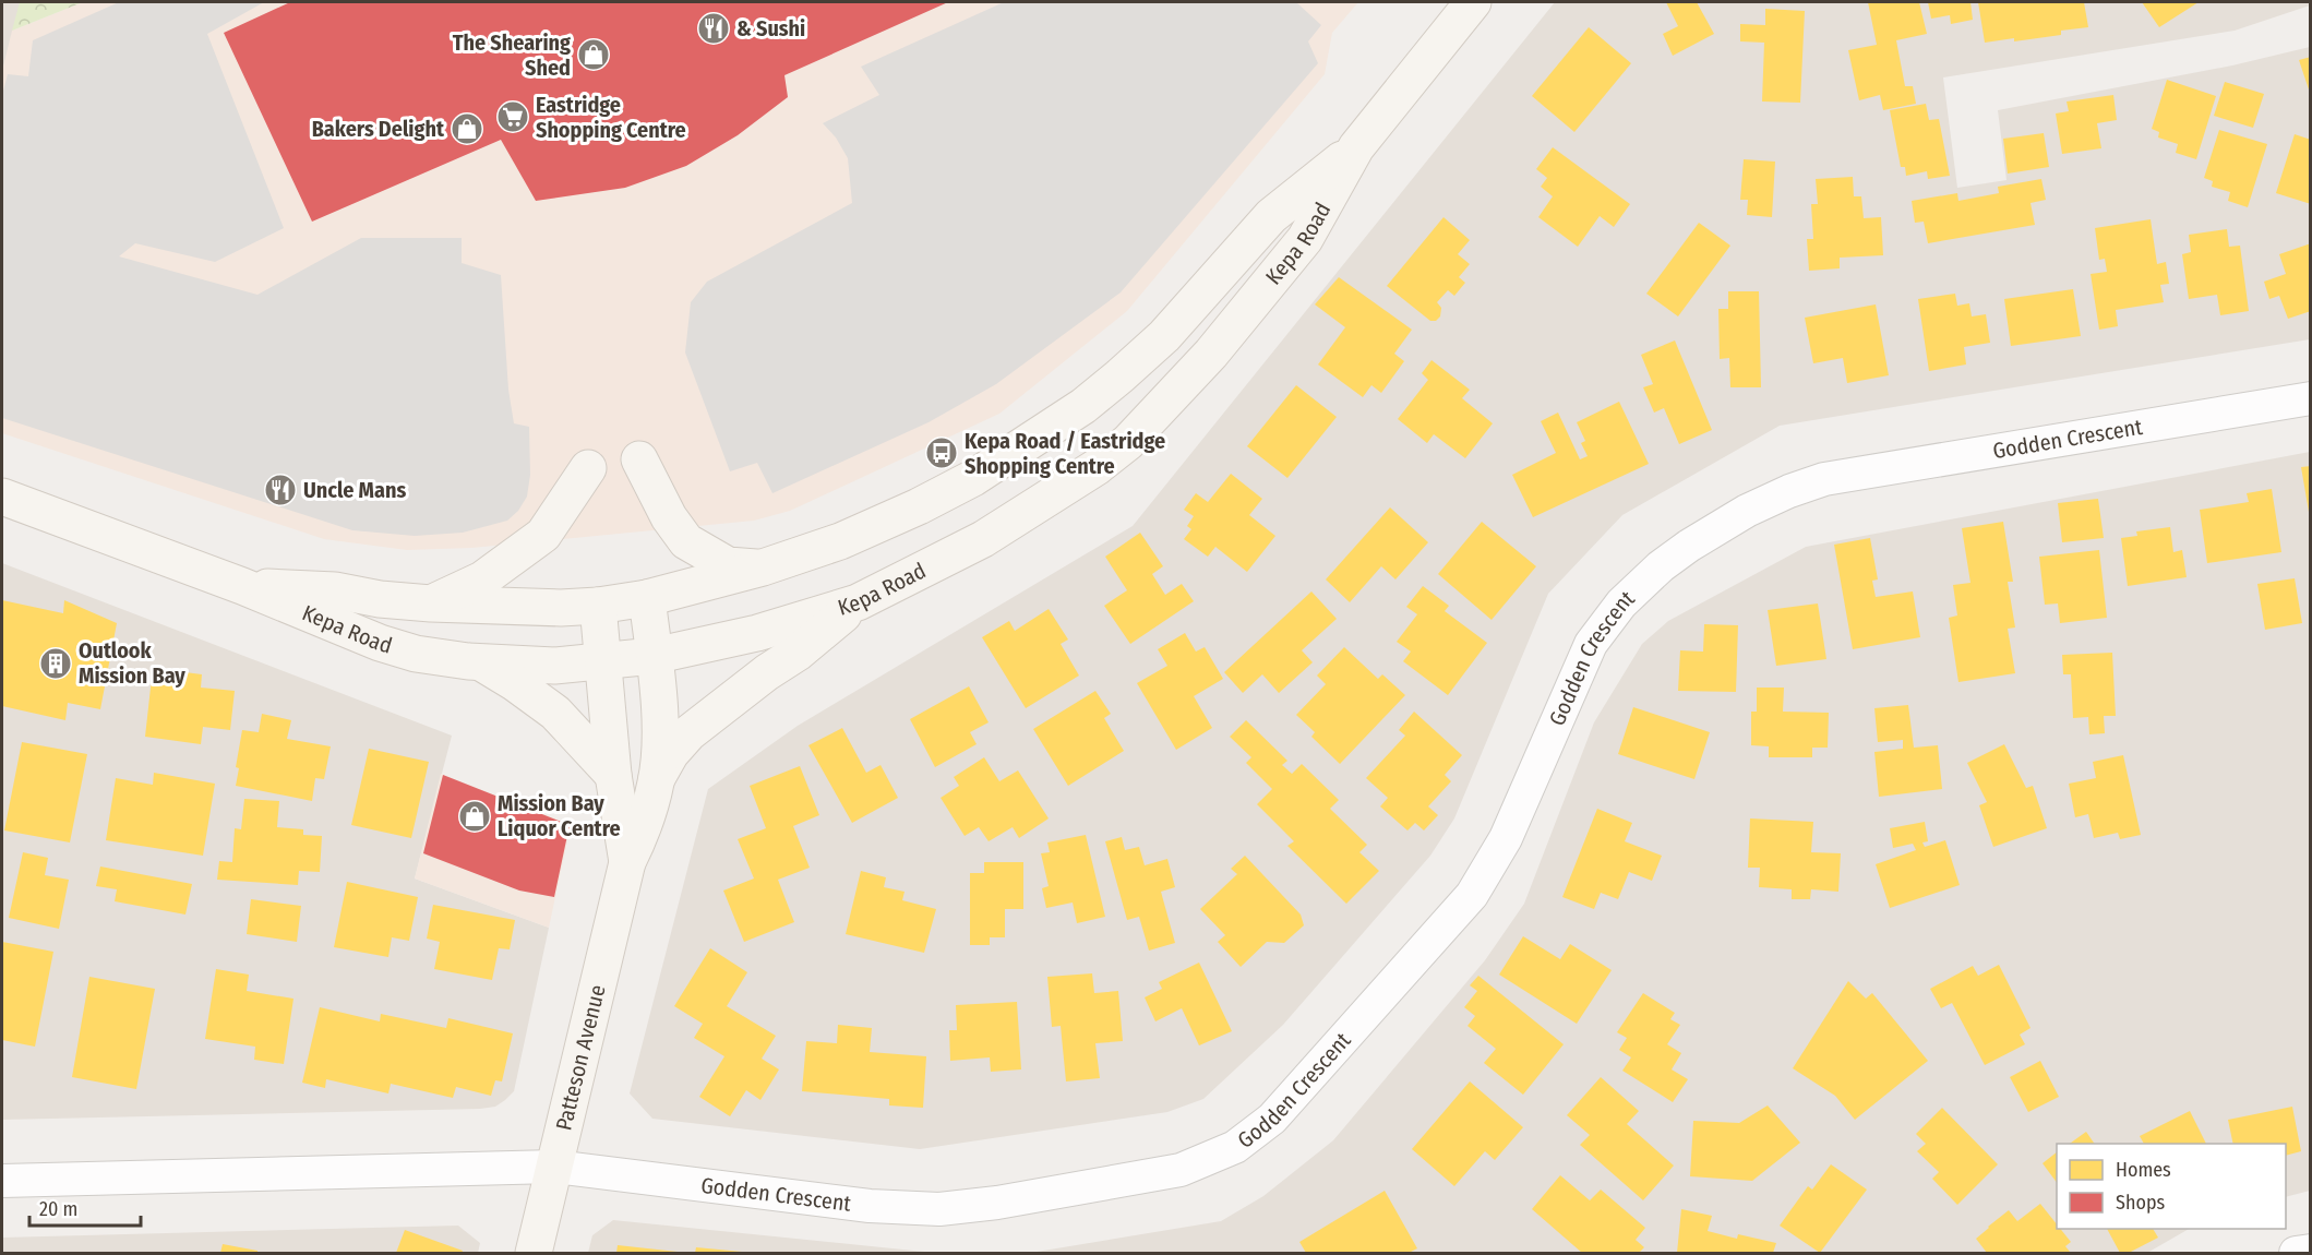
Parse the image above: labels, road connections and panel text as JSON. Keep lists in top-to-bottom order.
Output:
{
  "streets": {
    "main road": ["Kepa Road", "Patteson Avenue"],
    "street": ["Godden Crescent"]
  },
  "crossings": [
    ["Kepa Road", "Patteson Avenue"],
    ["Godden Crescent", "Patteson Avenue"]
  ],
  "places": {
    "restaurant": ["& Sushi", "Uncle Mans"],
    "shop": ["The Shearing Shed", "Bakers Delight", "Mission Bay Liquor Centre"],
    "supermarket": ["Eastridge Shopping Centre"],
    "bus stop": ["Kepa Road / Eastridge Shopping Centre"],
    "building": ["Outlook Mission Bay"]
  },
  "legend": ["Homes", "Shops"],
  "scale_bar": "20 m"
}
